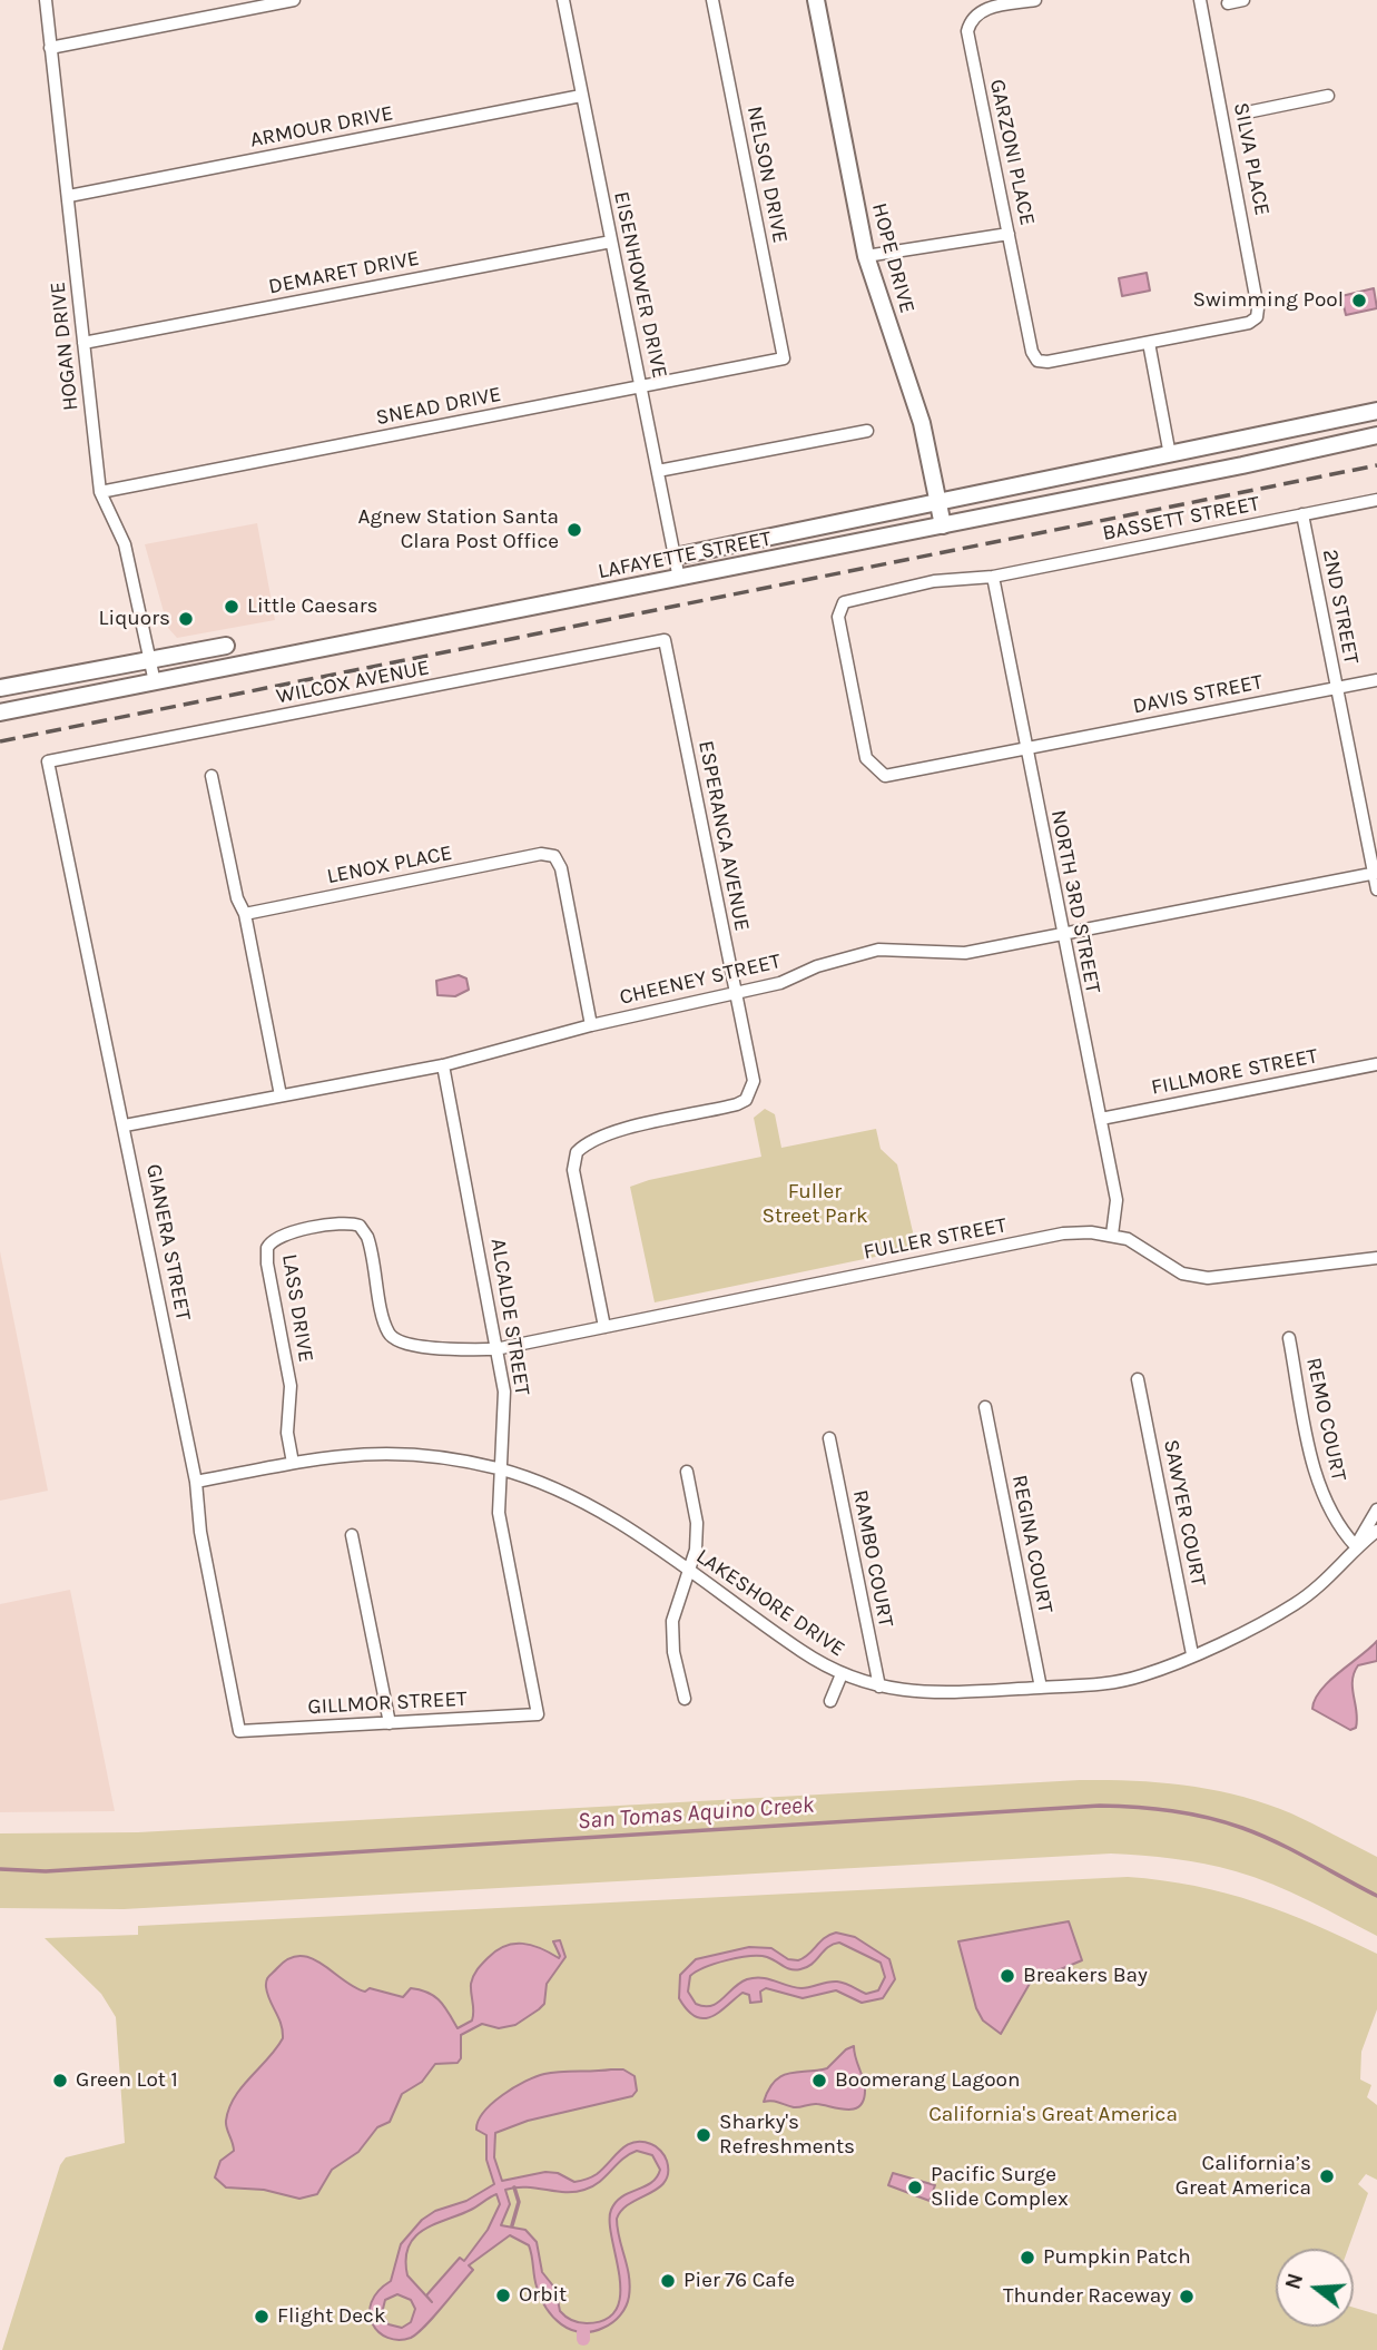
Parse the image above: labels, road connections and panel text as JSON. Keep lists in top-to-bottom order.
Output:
{
  "streets": {
    "main road": ["HOPE DRIVE", "LAFAYETTE STREET"],
    "street": [
      "ARMOUR DRIVE",
      "GARZONI PLACE",
      "SILVA PLACE",
      "NELSON DRIVE",
      "DEMARET DRIVE",
      "EISENHOWER DRIVE",
      "HOGAN DRIVE",
      "SNEAD DRIVE",
      "BASSETT STREET",
      "2ND STREET",
      "WILCOX AVENUE",
      "DAVIS STREET",
      "ESPERANCA AVENUE",
      "LENOX PLACE",
      "NORTH 3RD STREET",
      "CHEENEY STREET",
      "FILLMORE STREET",
      "FULLER STREET",
      "GIANERA STREET",
      "LASS DRIVE",
      "ALCALDE STREET",
      "REMO COURT",
      "SAWYER COURT",
      "REGINA COURT",
      "RAMBO COURT",
      "LAKESHORE DRIVE",
      "GILLMOR STREET"
    ]
  },
  "crossings": [
    ["ARMOUR DRIVE", "EISENHOWER DRIVE"],
    ["ARMOUR DRIVE", "HOGAN DRIVE"],
    ["GARZONI PLACE", "SILVA PLACE"],
    ["NELSON DRIVE", "SNEAD DRIVE"],
    ["HOPE DRIVE", "LAFAYETTE STREET"],
    ["DEMARET DRIVE", "EISENHOWER DRIVE"],
    ["DEMARET DRIVE", "HOGAN DRIVE"],
    ["EISENHOWER DRIVE", "SNEAD DRIVE"],
    ["EISENHOWER DRIVE", "LAFAYETTE STREET"],
    ["HOGAN DRIVE", "SNEAD DRIVE"],
    ["HOGAN DRIVE", "LAFAYETTE STREET"],
    ["BASSETT STREET", "2ND STREET"],
    ["BASSETT STREET", "DAVIS STREET"],
    ["BASSETT STREET", "NORTH 3RD STREET"],
    ["2ND STREET", "DAVIS STREET"],
    ["2ND STREET", "CHEENEY STREET"],
    ["WILCOX AVENUE", "ESPERANCA AVENUE"],
    ["WILCOX AVENUE", "GIANERA STREET"],
    ["DAVIS STREET", "NORTH 3RD STREET"],
    ["ESPERANCA AVENUE", "CHEENEY STREET"],
    ["ESPERANCA AVENUE", "FULLER STREET"],
    ["LENOX PLACE", "CHEENEY STREET"],
    ["NORTH 3RD STREET", "CHEENEY STREET"],
    ["NORTH 3RD STREET", "FILLMORE STREET"],
    ["NORTH 3RD STREET", "FULLER STREET"],
    ["CHEENEY STREET", "GIANERA STREET"],
    ["CHEENEY STREET", "ALCALDE STREET"],
    ["FULLER STREET", "LASS DRIVE"],
    ["FULLER STREET", "ALCALDE STREET"],
    ["GIANERA STREET", "LAKESHORE DRIVE"],
    ["GIANERA STREET", "GILLMOR STREET"],
    ["LASS DRIVE", "ALCALDE STREET"],
    ["LASS DRIVE", "LAKESHORE DRIVE"],
    ["ALCALDE STREET", "LAKESHORE DRIVE"],
    ["ALCALDE STREET", "GILLMOR STREET"],
    ["REMO COURT", "LAKESHORE DRIVE"],
    ["SAWYER COURT", "LAKESHORE DRIVE"],
    ["REGINA COURT", "LAKESHORE DRIVE"],
    ["RAMBO COURT", "LAKESHORE DRIVE"]
  ],
  "water": ["San Tomas Aquino Creek"],
  "parks": ["Fuller Street Park", "California's Great America"],
  "places": [
    "Swimming Pool",
    "Agnew Station Santa Clara Post Office",
    "Little Caesars",
    "Liquors",
    "Breakers Bay",
    "Green Lot 1",
    "Boomerang Lagoon",
    "Sharky's Refreshments",
    "California’s Great America",
    "Pacific Surge Slide Complex",
    "Pumpkin Patch",
    "Pier 76 Cafe",
    "Orbit",
    "Thunder Raceway",
    "Flight Deck"
  ],
  "north": "left"
}
